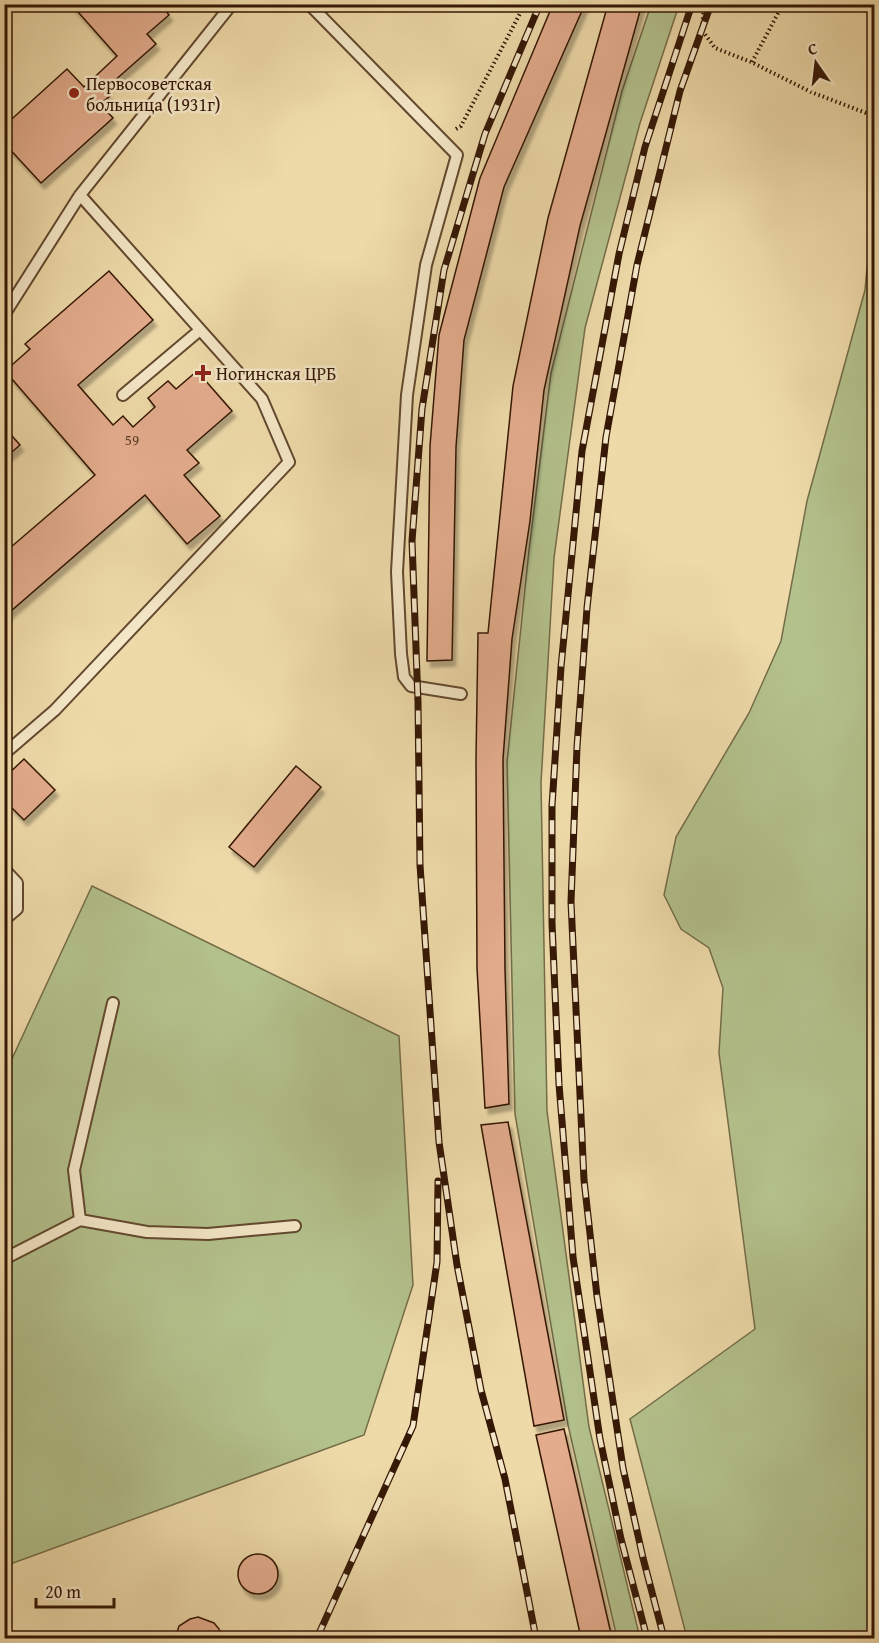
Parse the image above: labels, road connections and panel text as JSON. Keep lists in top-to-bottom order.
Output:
{
  "places": {
    "other": ["Первосоветская больница (1931г)"],
    "health": ["Ногинская ЦРБ"]
  },
  "house_numbers": ["59"],
  "scale_bar": "20 m",
  "north": "top"
}
